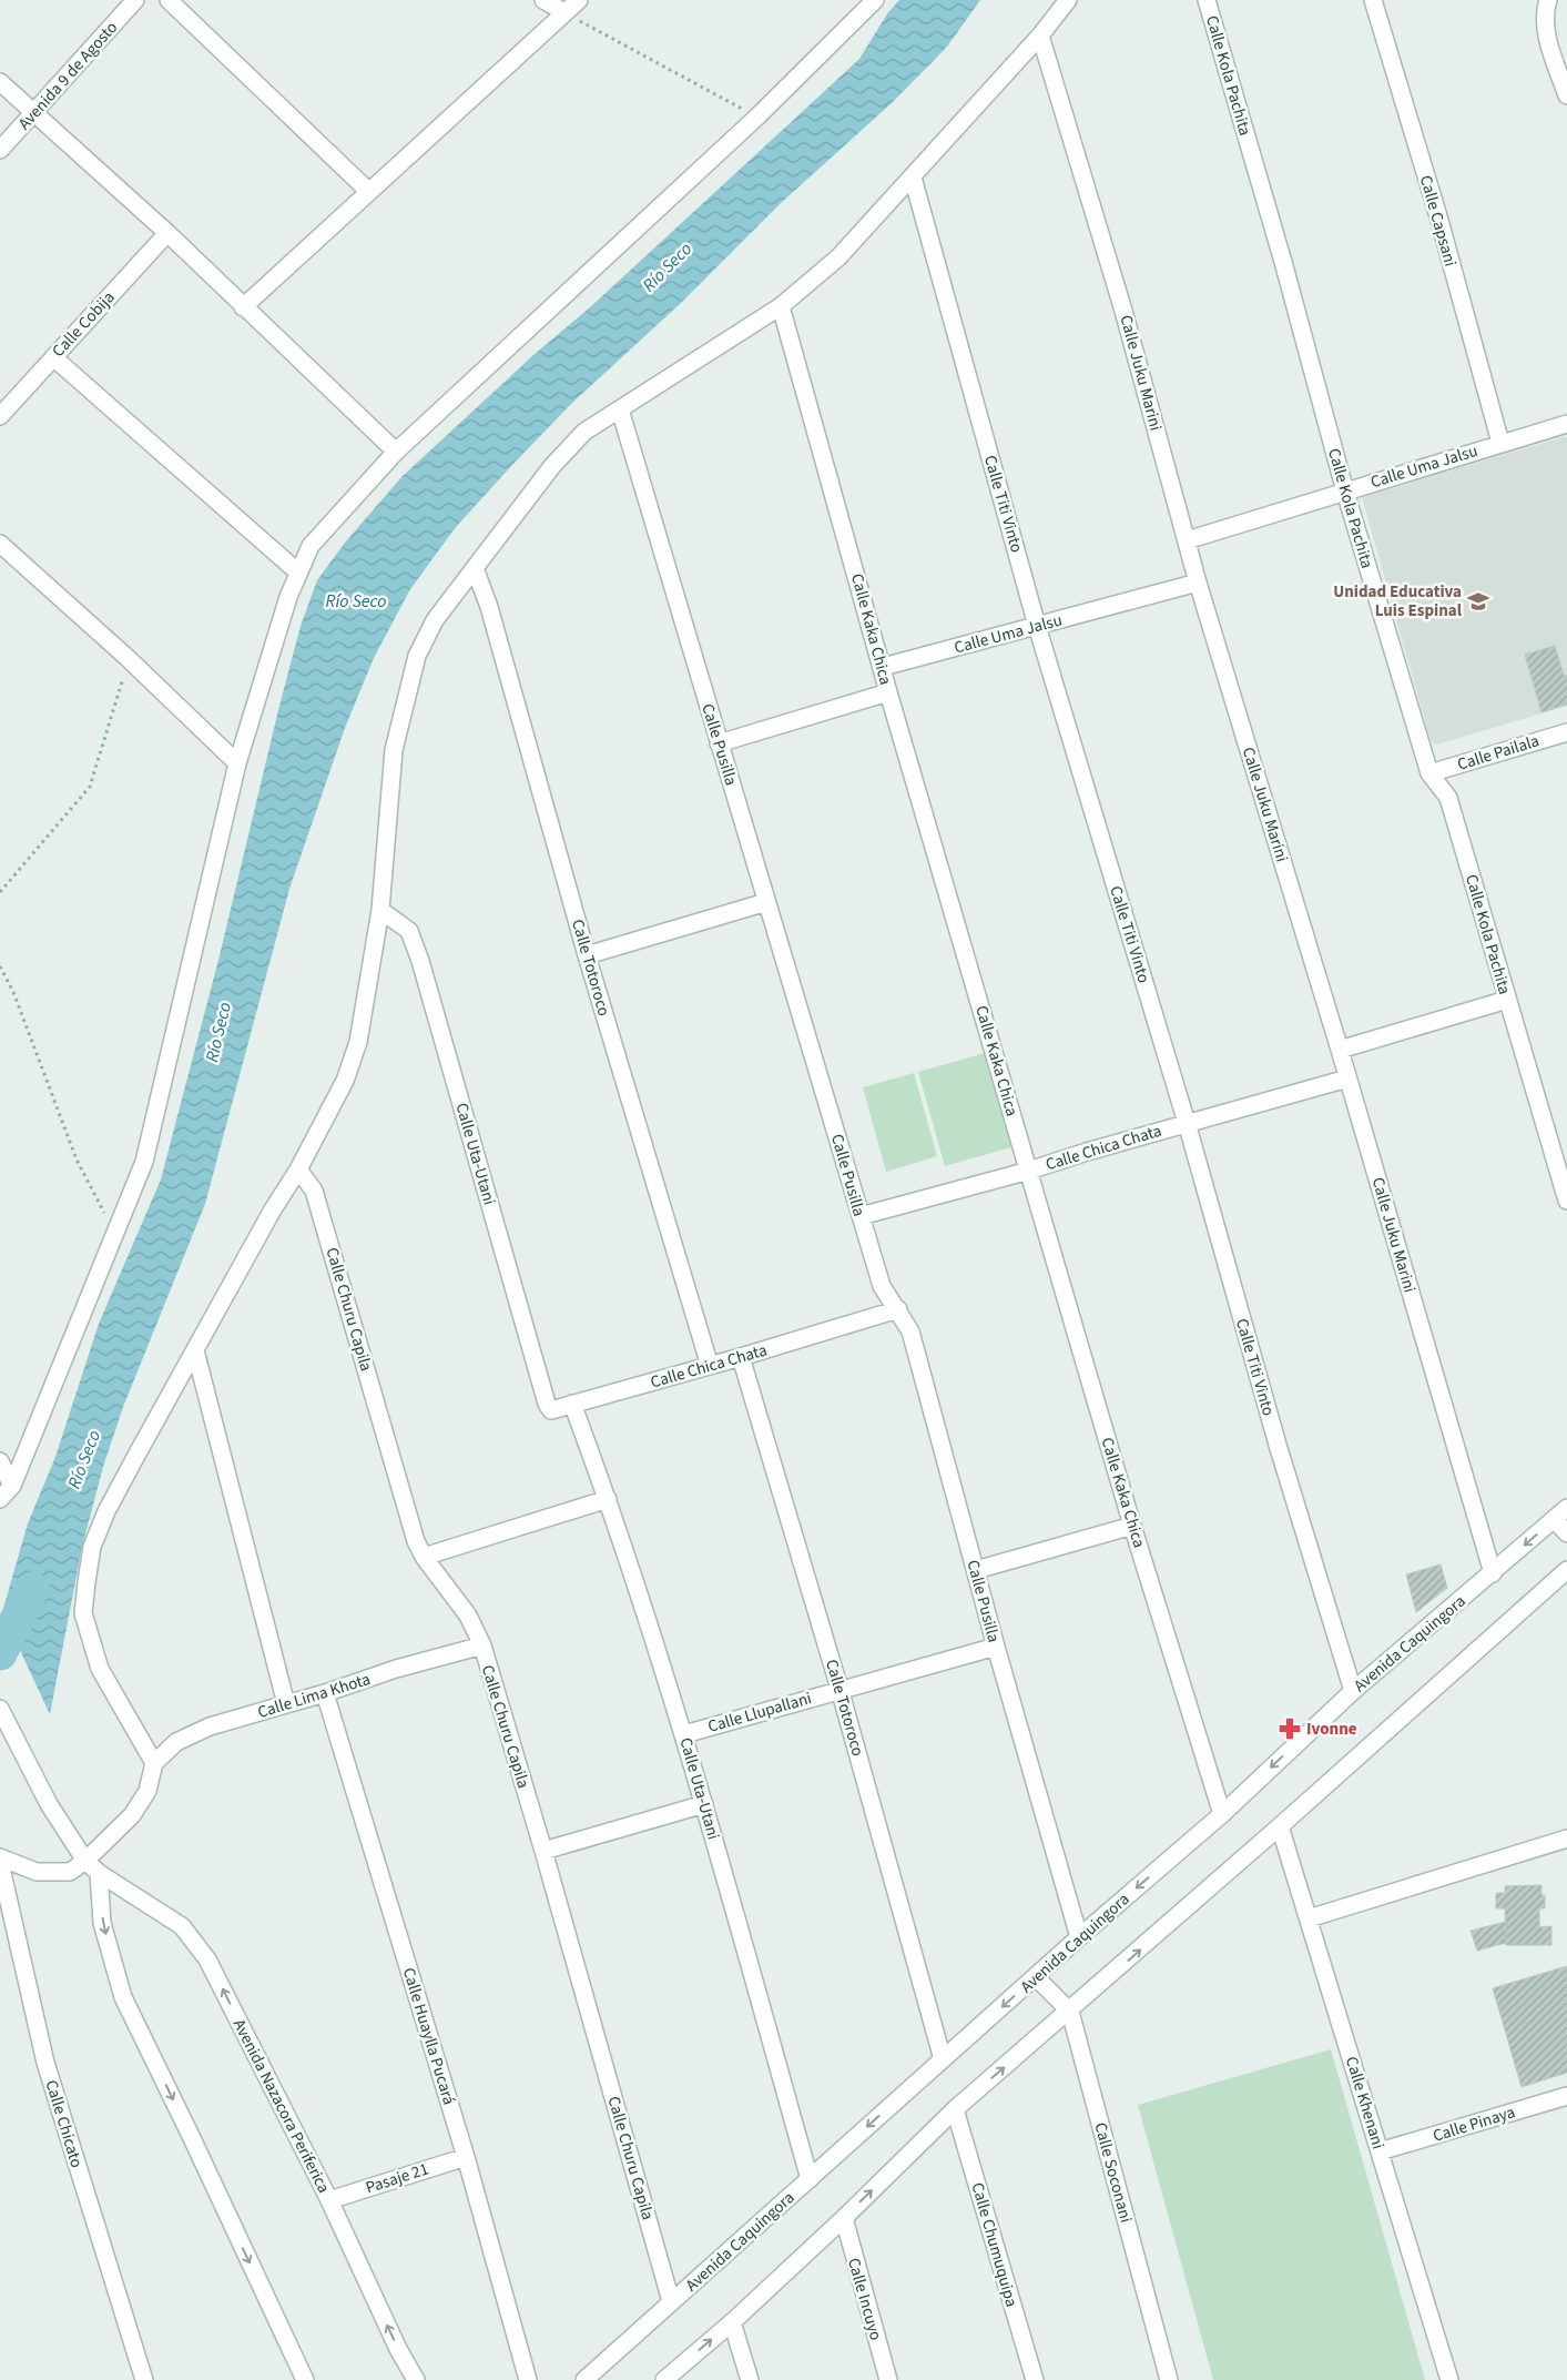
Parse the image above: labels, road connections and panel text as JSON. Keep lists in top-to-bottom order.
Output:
{
  "streets": {
    "street": [
      "Avenida 9 de Agosto",
      "Calle Kola Pachita",
      "Calle Capsani",
      "Calle Cobija",
      "Calle Juku Marini",
      "Calle Uma Jalsu",
      "Calle Titi Vinto",
      "Calle Kaka Chica",
      "Calle Pusilla",
      "Calle Pailala",
      "Calle Totoroco",
      "Calle Chica Chata",
      "Calle Uta-Utani",
      "Calle Churu Capila",
      "Avenida Caquingora",
      "Calle Lima Khota",
      "Calle Llupallani",
      "Calle Huaylla Pucará",
      "Calle Khenani",
      "Avenida Nazacora Periferica",
      "Calle Chicato",
      "Calle Pinaya",
      "Calle Soconani",
      "Pasaje 21",
      "Calle Chumuquipa",
      "Calle Incuyo"
    ]
  },
  "crossings": [
    ["Calle Kola Pachita", "Calle Uma Jalsu"],
    ["Calle Kola Pachita", "Calle Pailala"],
    ["Calle Capsani", "Calle Uma Jalsu"],
    ["Calle Juku Marini", "Calle Uma Jalsu"],
    ["Calle Juku Marini", "Calle Chica Chata"],
    ["Calle Juku Marini", "Avenida Caquingora"],
    ["Calle Uma Jalsu", "Calle Titi Vinto"],
    ["Calle Uma Jalsu", "Calle Kaka Chica"],
    ["Calle Titi Vinto", "Calle Chica Chata"],
    ["Calle Titi Vinto", "Avenida Caquingora"],
    ["Calle Kaka Chica", "Calle Chica Chata"],
    ["Calle Kaka Chica", "Avenida Caquingora"],
    ["Calle Pusilla", "Calle Chica Chata"],
    ["Calle Pusilla", "Avenida Caquingora"],
    ["Calle Pusilla", "Calle Llupallani"],
    ["Calle Totoroco", "Calle Chica Chata"],
    ["Calle Totoroco", "Avenida Caquingora"],
    ["Calle Totoroco", "Calle Llupallani"],
    ["Calle Chica Chata", "Calle Uta-Utani"],
    ["Calle Uta-Utani", "Avenida Caquingora"],
    ["Calle Uta-Utani", "Calle Llupallani"],
    ["Calle Churu Capila", "Avenida Caquingora"],
    ["Calle Churu Capila", "Calle Lima Khota"],
    ["Avenida Caquingora", "Calle Soconani"],
    ["Calle Lima Khota", "Calle Huaylla Pucará"],
    ["Calle Huaylla Pucará", "Pasaje 21"],
    ["Calle Khenani", "Calle Pinaya"],
    ["Avenida Nazacora Periferica", "Pasaje 21"]
  ],
  "water": ["Río Seco"],
  "places": {
    "school or university": ["Unidad Educativa Luis Espinal"],
    "pharmacy": ["Ivonne"]
  }
}
